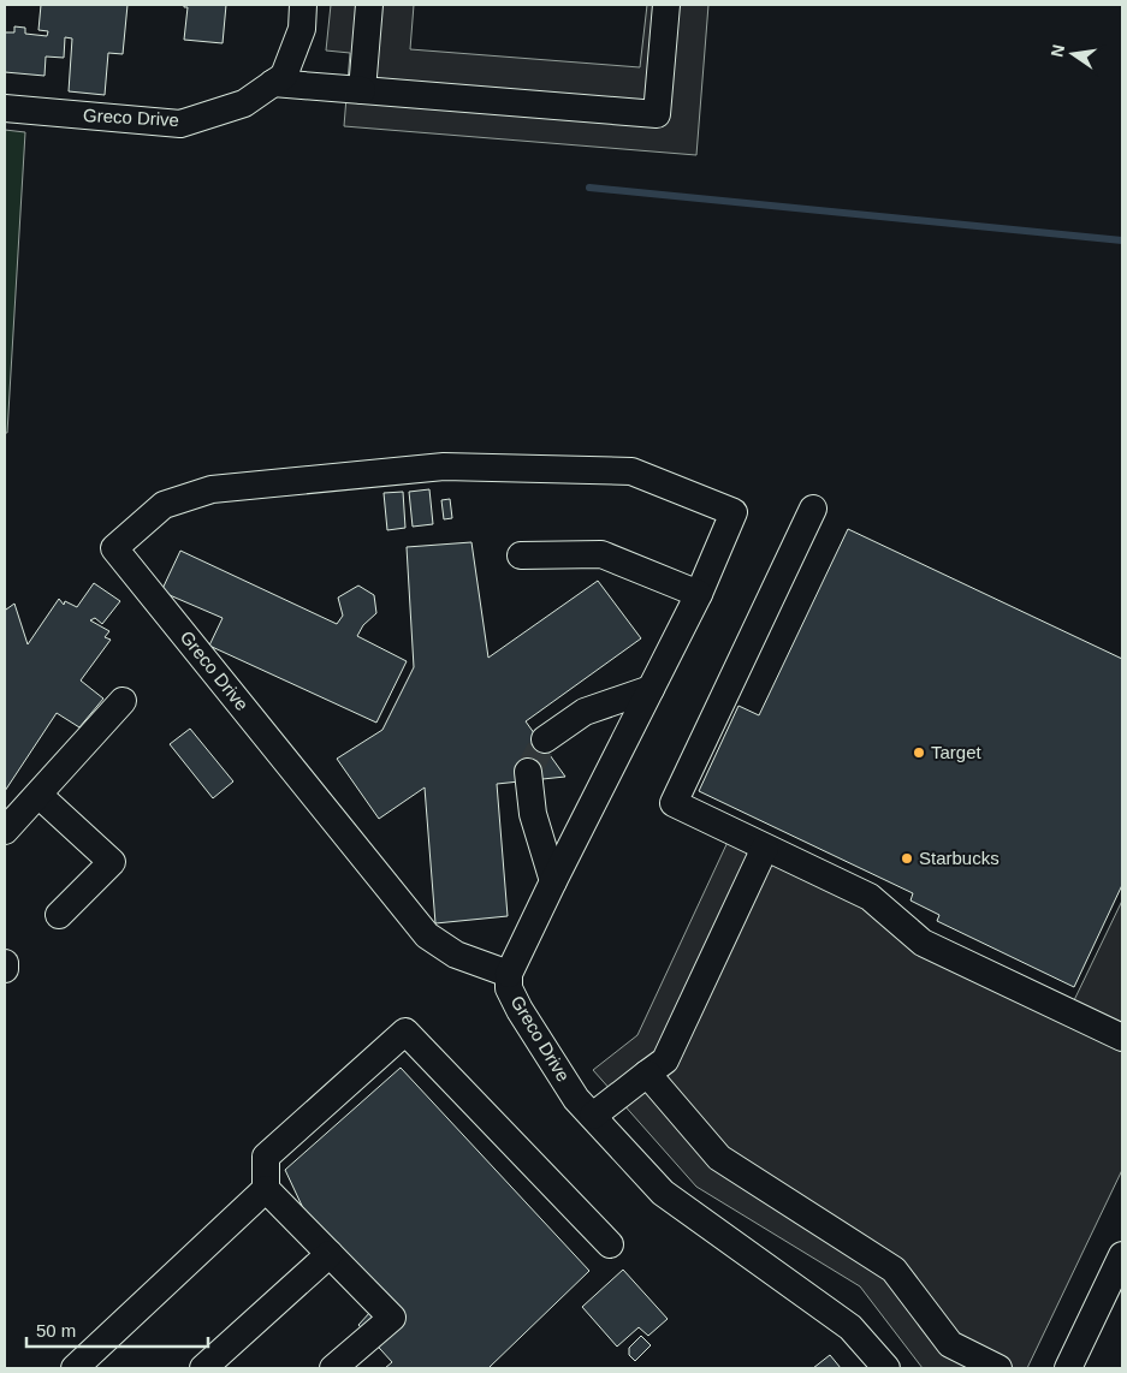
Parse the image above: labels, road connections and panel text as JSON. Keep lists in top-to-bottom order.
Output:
{
  "streets": {
    "street": ["Greco Drive"]
  },
  "places": ["Target", "Starbucks"],
  "scale_bar": "50 m",
  "north": "left"
}
